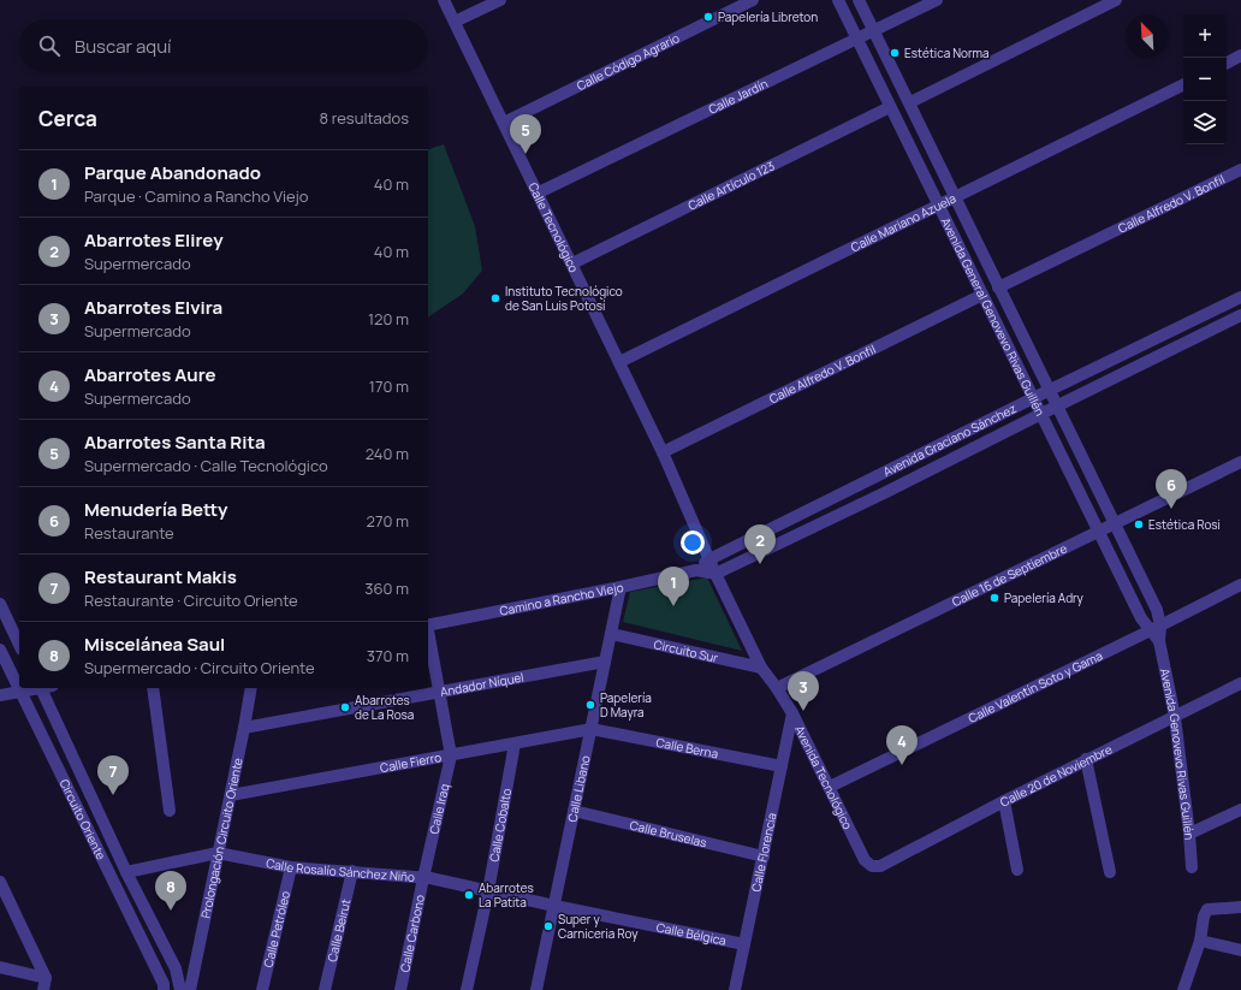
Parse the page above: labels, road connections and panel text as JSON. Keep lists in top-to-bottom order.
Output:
{
  "streets": {
    "street": [
      "Calle Código Agrario",
      "Calle Jardín",
      "Calle Artículo 123",
      "Calle Alfredo V. Bonfil",
      "Calle Mariano Azuela",
      "Calle Tecnológico",
      "Avenida General Genovevo Rivas Guillén",
      "Avenida Graciano Sánchez",
      "Calle 16 de Septiembre",
      "Camino a Rancho Viejo",
      "Circuito Sur",
      "Andador Níquel",
      "Calle Valentín Soto y Gama",
      "Calle Berna",
      "Avenida Genovevo Rivas Guillén",
      "Calle Fierro",
      "Calle 20 de Noviembre",
      "Avenida Tecnológico",
      "Calle Libano",
      "Calle Iraq",
      "Circuito Oriente",
      "Calle Cobalto",
      "Calle Bruselas",
      "Prolongación Circuito Oriente",
      "Calle Florencia",
      "Calle Rosalío Sánchez Niño",
      "Calle Petróleo",
      "Calle Beirut",
      "Calle Carbono",
      "Calle Bélgica"
    ]
  },
  "crossings": [
    ["Calle Código Agrario", "Calle Tecnológico"],
    ["Calle Jardín", "Calle Tecnológico"],
    ["Calle Jardín", "Avenida General Genovevo Rivas Guillén"],
    ["Calle Artículo 123", "Calle Tecnológico"],
    ["Calle Artículo 123", "Avenida General Genovevo Rivas Guillén"],
    ["Calle Alfredo V. Bonfil", "Calle Tecnológico"],
    ["Calle Alfredo V. Bonfil", "Avenida General Genovevo Rivas Guillén"],
    ["Calle Mariano Azuela", "Calle Tecnológico"],
    ["Calle Mariano Azuela", "Avenida General Genovevo Rivas Guillén"],
    ["Calle Tecnológico", "Avenida Graciano Sánchez"],
    ["Calle Tecnológico", "Camino a Rancho Viejo"],
    ["Calle Tecnológico", "Avenida Tecnológico"],
    ["Avenida General Genovevo Rivas Guillén", "Avenida Graciano Sánchez"],
    ["Avenida General Genovevo Rivas Guillén", "Calle 16 de Septiembre"],
    ["Avenida General Genovevo Rivas Guillén", "Calle Valentín Soto y Gama"],
    ["Avenida General Genovevo Rivas Guillén", "Avenida Genovevo Rivas Guillén"],
    ["Avenida Graciano Sánchez", "Camino a Rancho Viejo"],
    ["Avenida Graciano Sánchez", "Avenida Tecnológico"],
    ["Calle 16 de Septiembre", "Avenida Tecnológico"],
    ["Camino a Rancho Viejo", "Avenida Tecnológico"],
    ["Camino a Rancho Viejo", "Calle Libano"],
    ["Circuito Sur", "Avenida Tecnológico"],
    ["Circuito Sur", "Calle Libano"],
    ["Andador Níquel", "Calle Libano"],
    ["Andador Níquel", "Calle Iraq"],
    ["Andador Níquel", "Prolongación Circuito Oriente"],
    ["Calle Valentín Soto y Gama", "Avenida Genovevo Rivas Guillén"],
    ["Calle Valentín Soto y Gama", "Avenida Tecnológico"],
    ["Calle Berna", "Calle Fierro"],
    ["Calle Berna", "Calle Libano"],
    ["Calle Berna", "Calle Florencia"],
    ["Avenida Genovevo Rivas Guillén", "Calle 20 de Noviembre"],
    ["Calle Fierro", "Calle Libano"],
    ["Calle Fierro", "Calle Iraq"],
    ["Calle Fierro", "Calle Cobalto"],
    ["Calle Fierro", "Prolongación Circuito Oriente"],
    ["Calle 20 de Noviembre", "Avenida Tecnológico"],
    ["Avenida Tecnológico", "Calle Florencia"],
    ["Calle Libano", "Calle Bruselas"],
    ["Calle Libano", "Calle Rosalío Sánchez Niño"],
    ["Calle Libano", "Calle Bélgica"],
    ["Calle Iraq", "Calle Rosalío Sánchez Niño"],
    ["Calle Iraq", "Calle Carbono"],
    ["Circuito Oriente", "Calle Rosalío Sánchez Niño"],
    ["Calle Cobalto", "Calle Rosalío Sánchez Niño"],
    ["Calle Bruselas", "Calle Florencia"],
    ["Prolongación Circuito Oriente", "Calle Rosalío Sánchez Niño"],
    ["Calle Florencia", "Calle Bélgica"],
    ["Calle Rosalío Sánchez Niño", "Calle Petróleo"],
    ["Calle Rosalío Sánchez Niño", "Calle Beirut"],
    ["Calle Rosalío Sánchez Niño", "Calle Carbono"],
    ["Calle Rosalío Sánchez Niño", "Calle Bélgica"]
  ],
  "places": [
    "Papelería Libreton",
    "Estética Norma",
    "Instituto Tecnológico de San Luis Potosí",
    "Estética Rosi",
    "Papelería Adry",
    "Papelería D Mayra",
    "Abarrotes de La Rosa",
    "Abarrotes La Patita",
    "Super y Carniceria Roy"
  ],
  "north": "top left",
  "page": {
    "map_buttons": ["+", "−"],
    "search": "Buscar aquí",
    "heading": ["Cerca", "8 resultados"],
    "pins": [
      "5",
      "6",
      "2",
      "1",
      "3",
      "4",
      "7",
      "8"
    ],
    "list": [
      {
        "mark": "1",
        "name": "Parque Abandonado",
        "note": "Parque · Camino a Rancho Viejo",
        "value": "40 m"
      },
      {
        "mark": "2",
        "name": "Abarrotes Elirey",
        "note": "Supermercado",
        "value": "40 m"
      },
      {
        "mark": "3",
        "name": "Abarrotes Elvira",
        "note": "Supermercado",
        "value": "120 m"
      },
      {
        "mark": "4",
        "name": "Abarrotes Aure",
        "note": "Supermercado",
        "value": "170 m"
      },
      {
        "mark": "5",
        "name": "Abarrotes Santa Rita",
        "note": "Supermercado · Calle Tecnológico",
        "value": "240 m"
      },
      {
        "mark": "6",
        "name": "Menudería Betty",
        "note": "Restaurante",
        "value": "270 m"
      },
      {
        "mark": "7",
        "name": "Restaurant Makis",
        "note": "Restaurante · Circuito Oriente",
        "value": "360 m"
      },
      {
        "mark": "8",
        "name": "Miscelánea Saul",
        "note": "Supermercado · Circuito Oriente",
        "value": "370 m"
      }
    ]
  }
}
